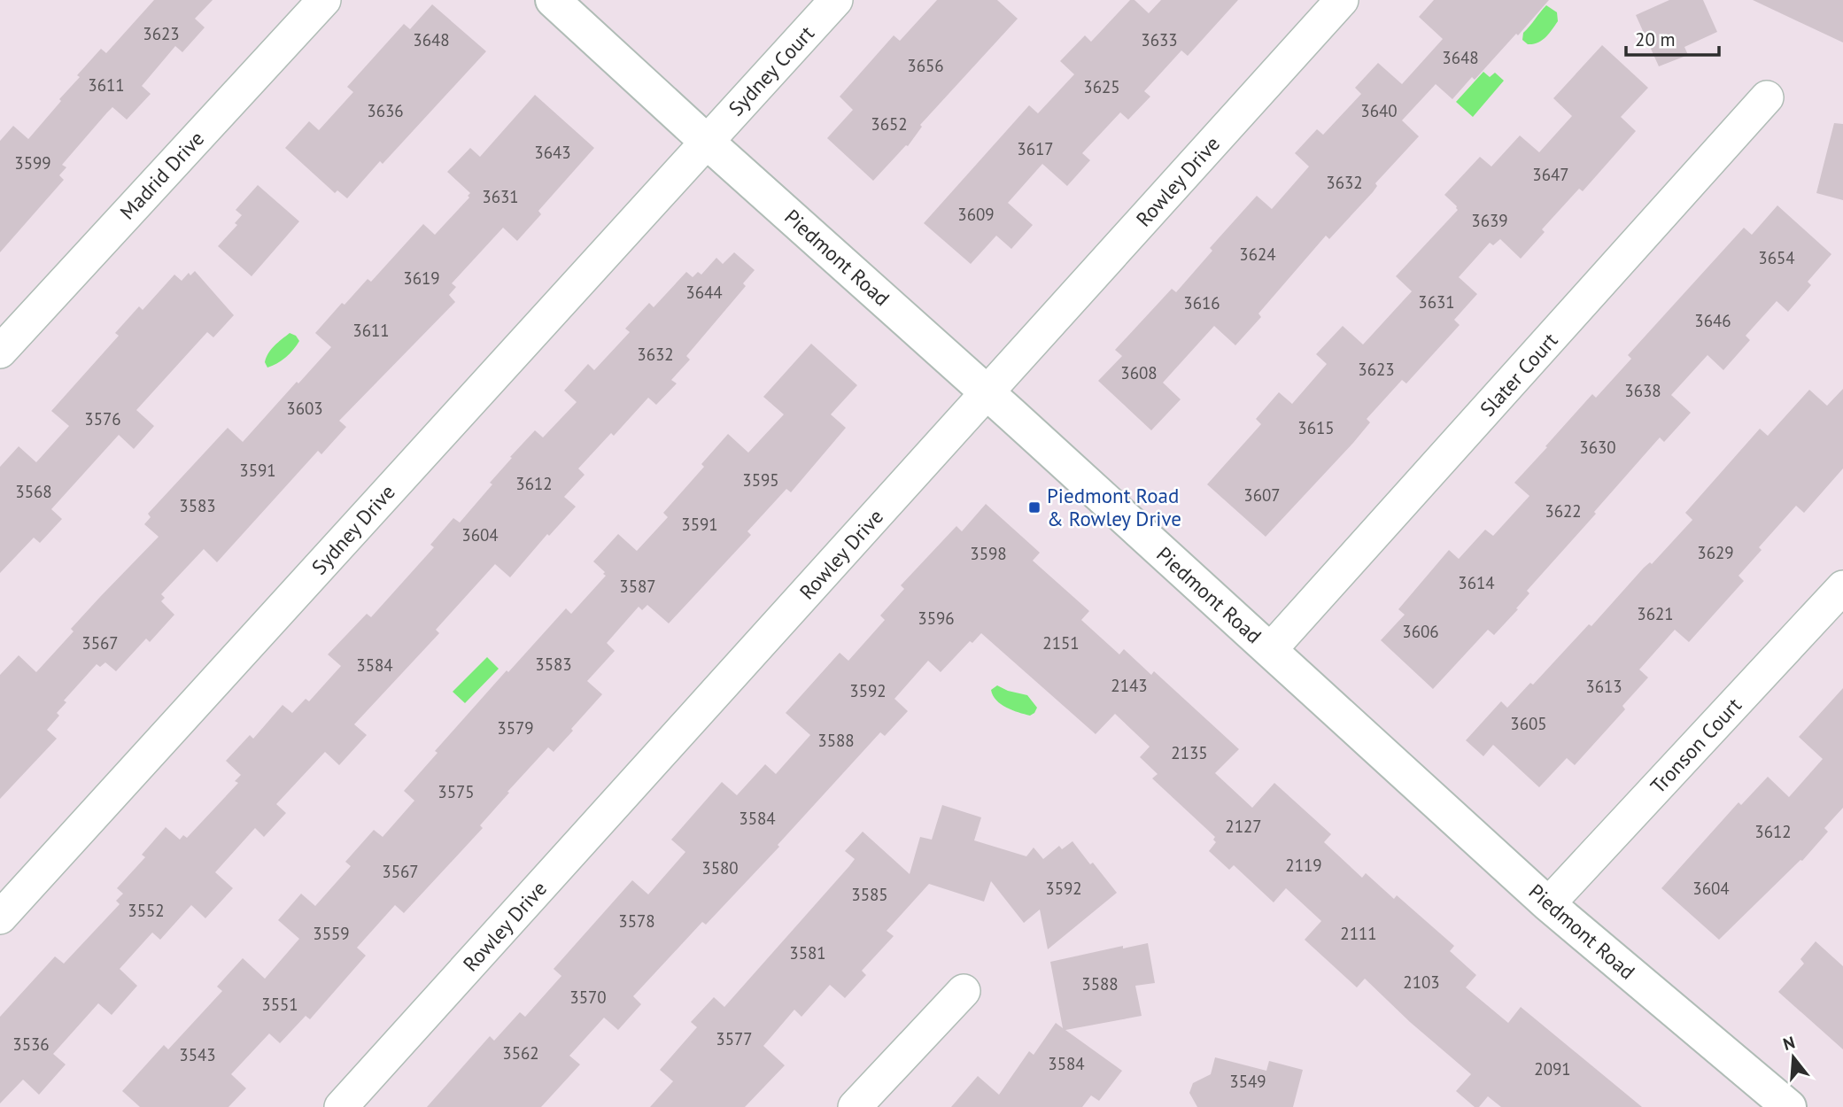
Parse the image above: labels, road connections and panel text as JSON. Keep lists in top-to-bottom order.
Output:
{
  "streets": {
    "main road": ["Piedmont Road"],
    "street": [
      "Sydney Court",
      "Madrid Drive",
      "Rowley Drive",
      "Slater Court",
      "Sydney Drive",
      "Tronson Court"
    ]
  },
  "crossings": [
    ["Sydney Court", "Piedmont Road"],
    ["Sydney Court", "Sydney Drive"],
    ["Rowley Drive", "Piedmont Road"],
    ["Piedmont Road", "Slater Court"],
    ["Piedmont Road", "Sydney Drive"],
    ["Piedmont Road", "Tronson Court"]
  ],
  "places": {
    "transit": ["Piedmont Road & Rowley Drive"]
  },
  "house_numbers": [
    "3623",
    "3648",
    "3633",
    "3648",
    "3656",
    "3611",
    "3625",
    "3636",
    "3640",
    "3652",
    "3617",
    "3643",
    "3599",
    "3647",
    "3632",
    "3631",
    "3609",
    "3639",
    "3624",
    "3654",
    "3619",
    "3644",
    "3631",
    "3616",
    "3646",
    "3611",
    "3632",
    "3623",
    "3608",
    "3638",
    "3603",
    "3576",
    "3615",
    "3630",
    "3591",
    "3595",
    "3612",
    "3568",
    "3607",
    "3583",
    "3622",
    "3591",
    "3604",
    "3629",
    "3598",
    "3614",
    "3587",
    "3621",
    "3596",
    "3606",
    "3567",
    "2151",
    "3583",
    "3584",
    "2143",
    "3613",
    "3592",
    "3605",
    "3579",
    "3588",
    "2135",
    "3575",
    "3584",
    "2127",
    "3612",
    "2119",
    "3580",
    "3567",
    "3592",
    "3604",
    "3585",
    "3552",
    "3578",
    "3559",
    "2111",
    "3581",
    "2103",
    "3588",
    "3570",
    "3551",
    "3577",
    "3536",
    "3562",
    "3543",
    "3584",
    "2091",
    "3549"
  ],
  "scale_bar": "20 m",
  "north": "top"
}
